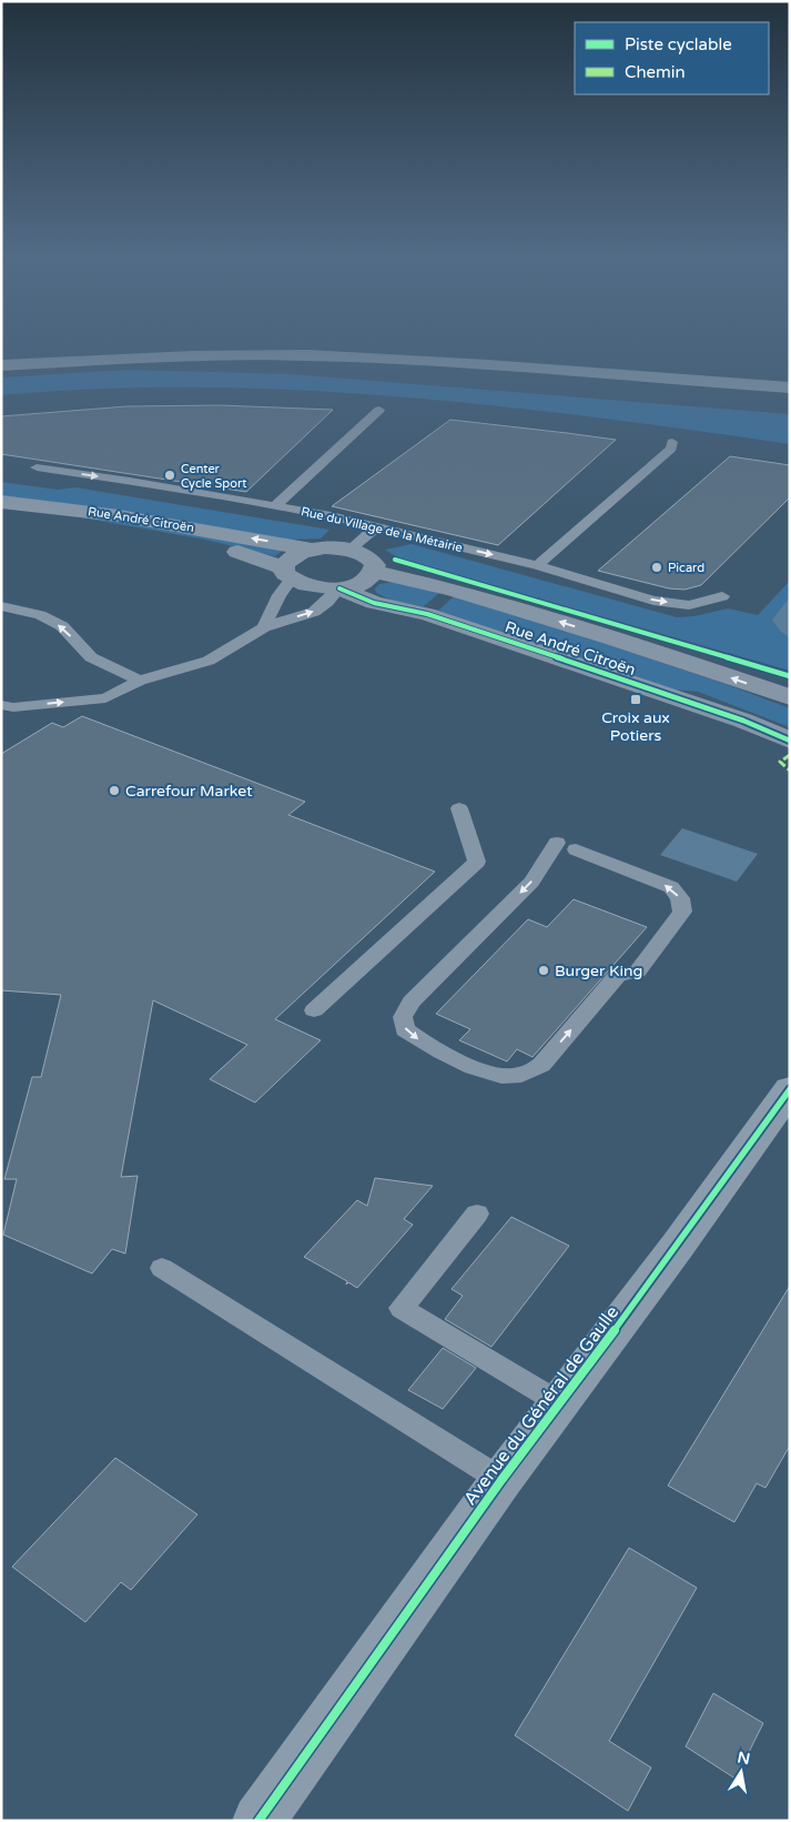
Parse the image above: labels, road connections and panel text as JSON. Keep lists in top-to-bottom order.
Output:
{
  "streets": {
    "main road": ["Avenue du Général de Gaulle"],
    "street": ["Rue André Citroën"],
    "lane": ["Rue du Village de la Métairie"]
  },
  "one_way": ["Rue du Village de la Métairie"],
  "places": {
    "other": [
      "Center Cycle Sport",
      "Picard",
      "Carrefour Market",
      "Burger King"
    ],
    "transit": ["Croix aux Potiers"]
  },
  "legend": ["Piste cyclable", "Chemin"],
  "north": "top"
}
